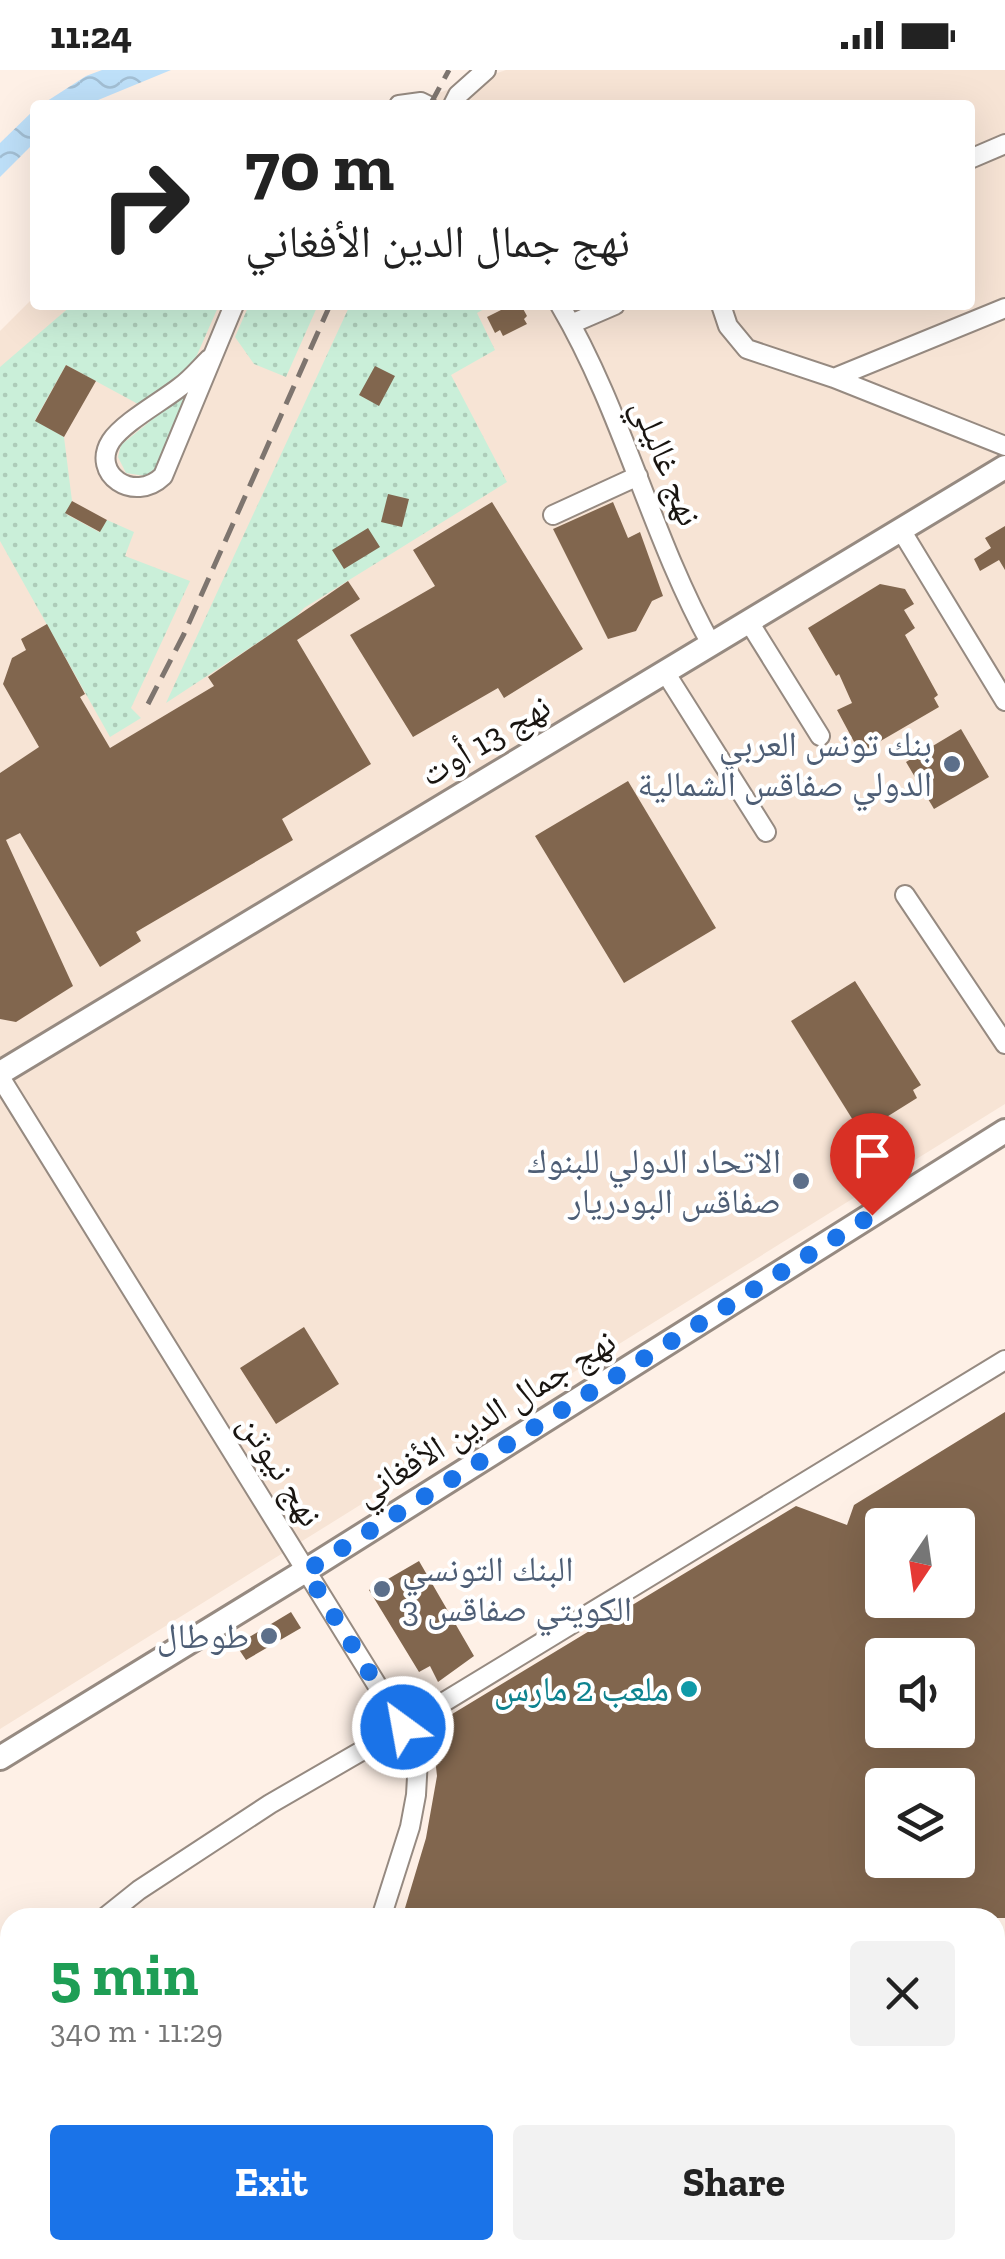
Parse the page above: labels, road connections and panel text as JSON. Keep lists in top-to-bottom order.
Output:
{
  "streets": {
    "main road": ["نهج 13 أوت", "نهج جمال الدين الأفغاني"],
    "street": ["نهج غاليلي", "نهج نيوتن"]
  },
  "crossings": [
    ["نهج غاليلي", "نهج 13 أوت"],
    ["نهج 13 أوت", "نهج نيوتن"],
    ["نهج جمال الدين الأفغاني", "نهج نيوتن"]
  ],
  "places": [
    "بنك تونس العربي الدولي صفاقس الشمالية",
    "الاتحاد الدولي للبنوك صفاقس البودريار",
    "البنك التونسي الكويتي صفاقس 3",
    "طوطال",
    "ملعب 2 مارس"
  ],
  "north": "bottom",
  "page": {
    "status": "11:24",
    "turn": ["70 m", "نهج جمال الدين الأفغاني"],
    "heading": ["5 min", "340 m · 11:29"],
    "buttons": ["Exit", "Share"]
  }
}
